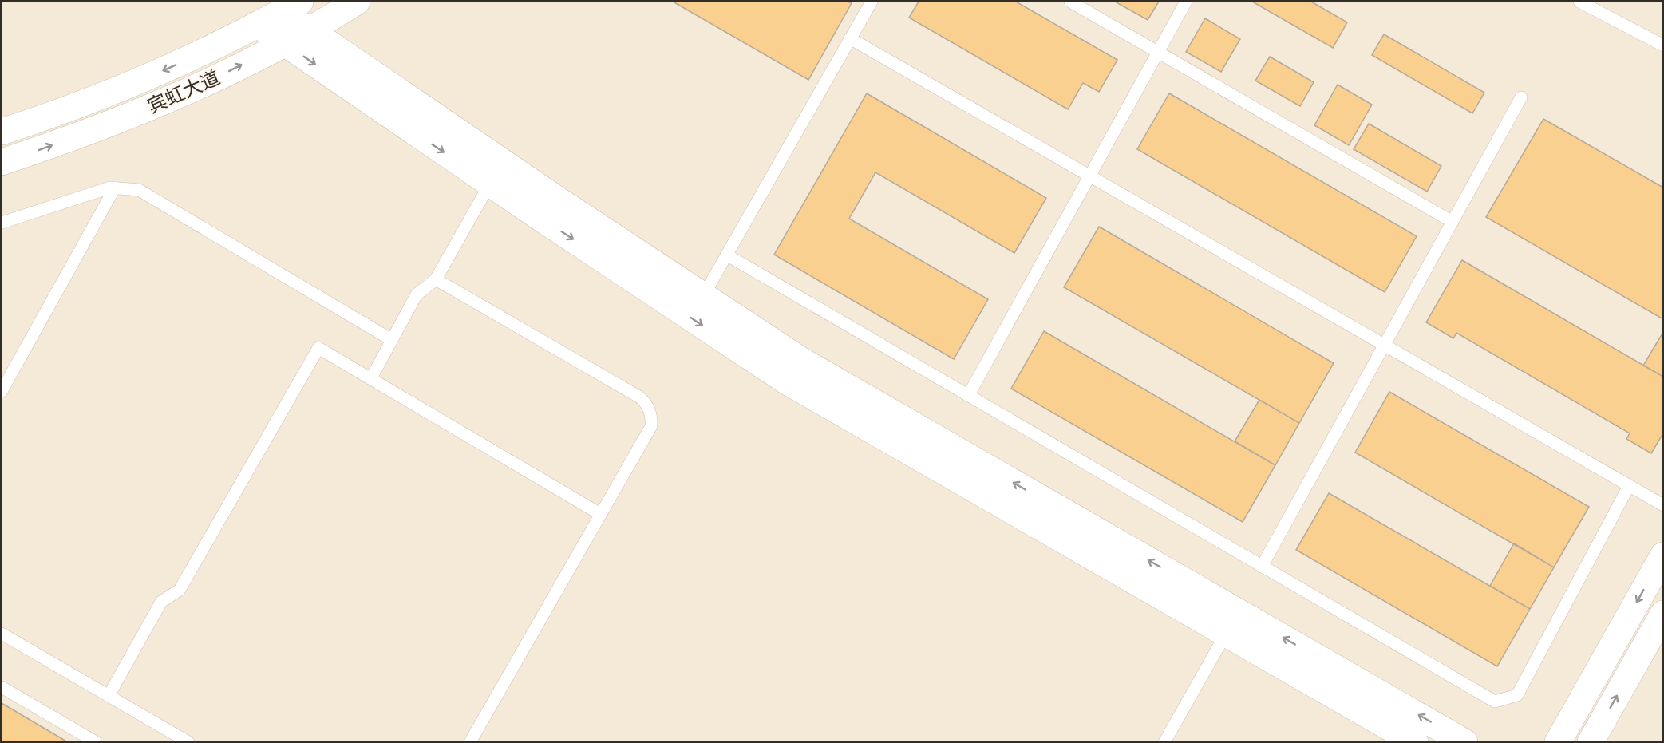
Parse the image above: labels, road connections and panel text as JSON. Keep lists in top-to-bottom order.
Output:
{
  "streets": {
    "street": ["宾虹大道"]
  }
}
